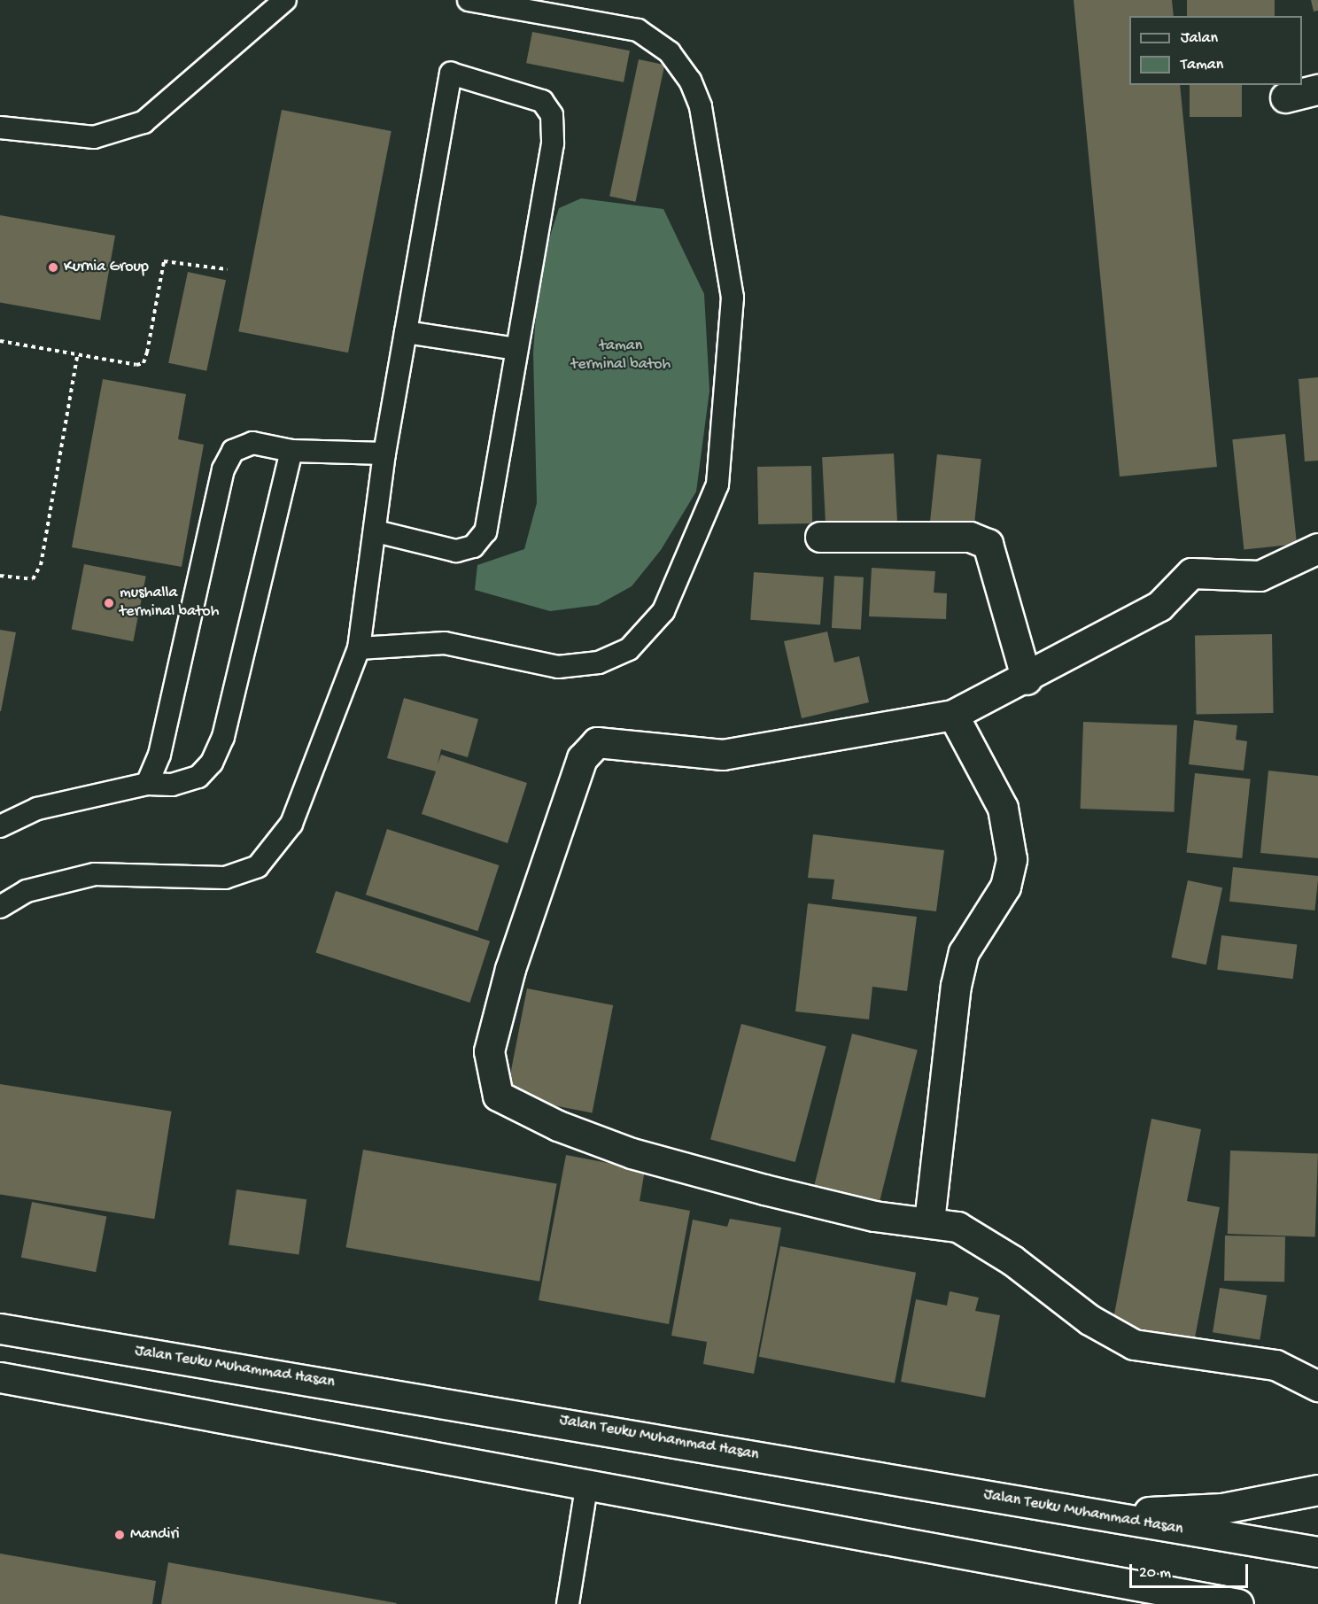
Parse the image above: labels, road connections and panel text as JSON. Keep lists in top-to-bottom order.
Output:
{
  "streets": {
    "main road": ["Jalan Teuku Muhammad Hasan"]
  },
  "parks": ["taman terminal batoh"],
  "places": ["Kurnia Group", "mushalla terminal batoh", "Mandiri"],
  "legend": ["Jalan", "Taman"],
  "scale_bar": "20 m"
}
